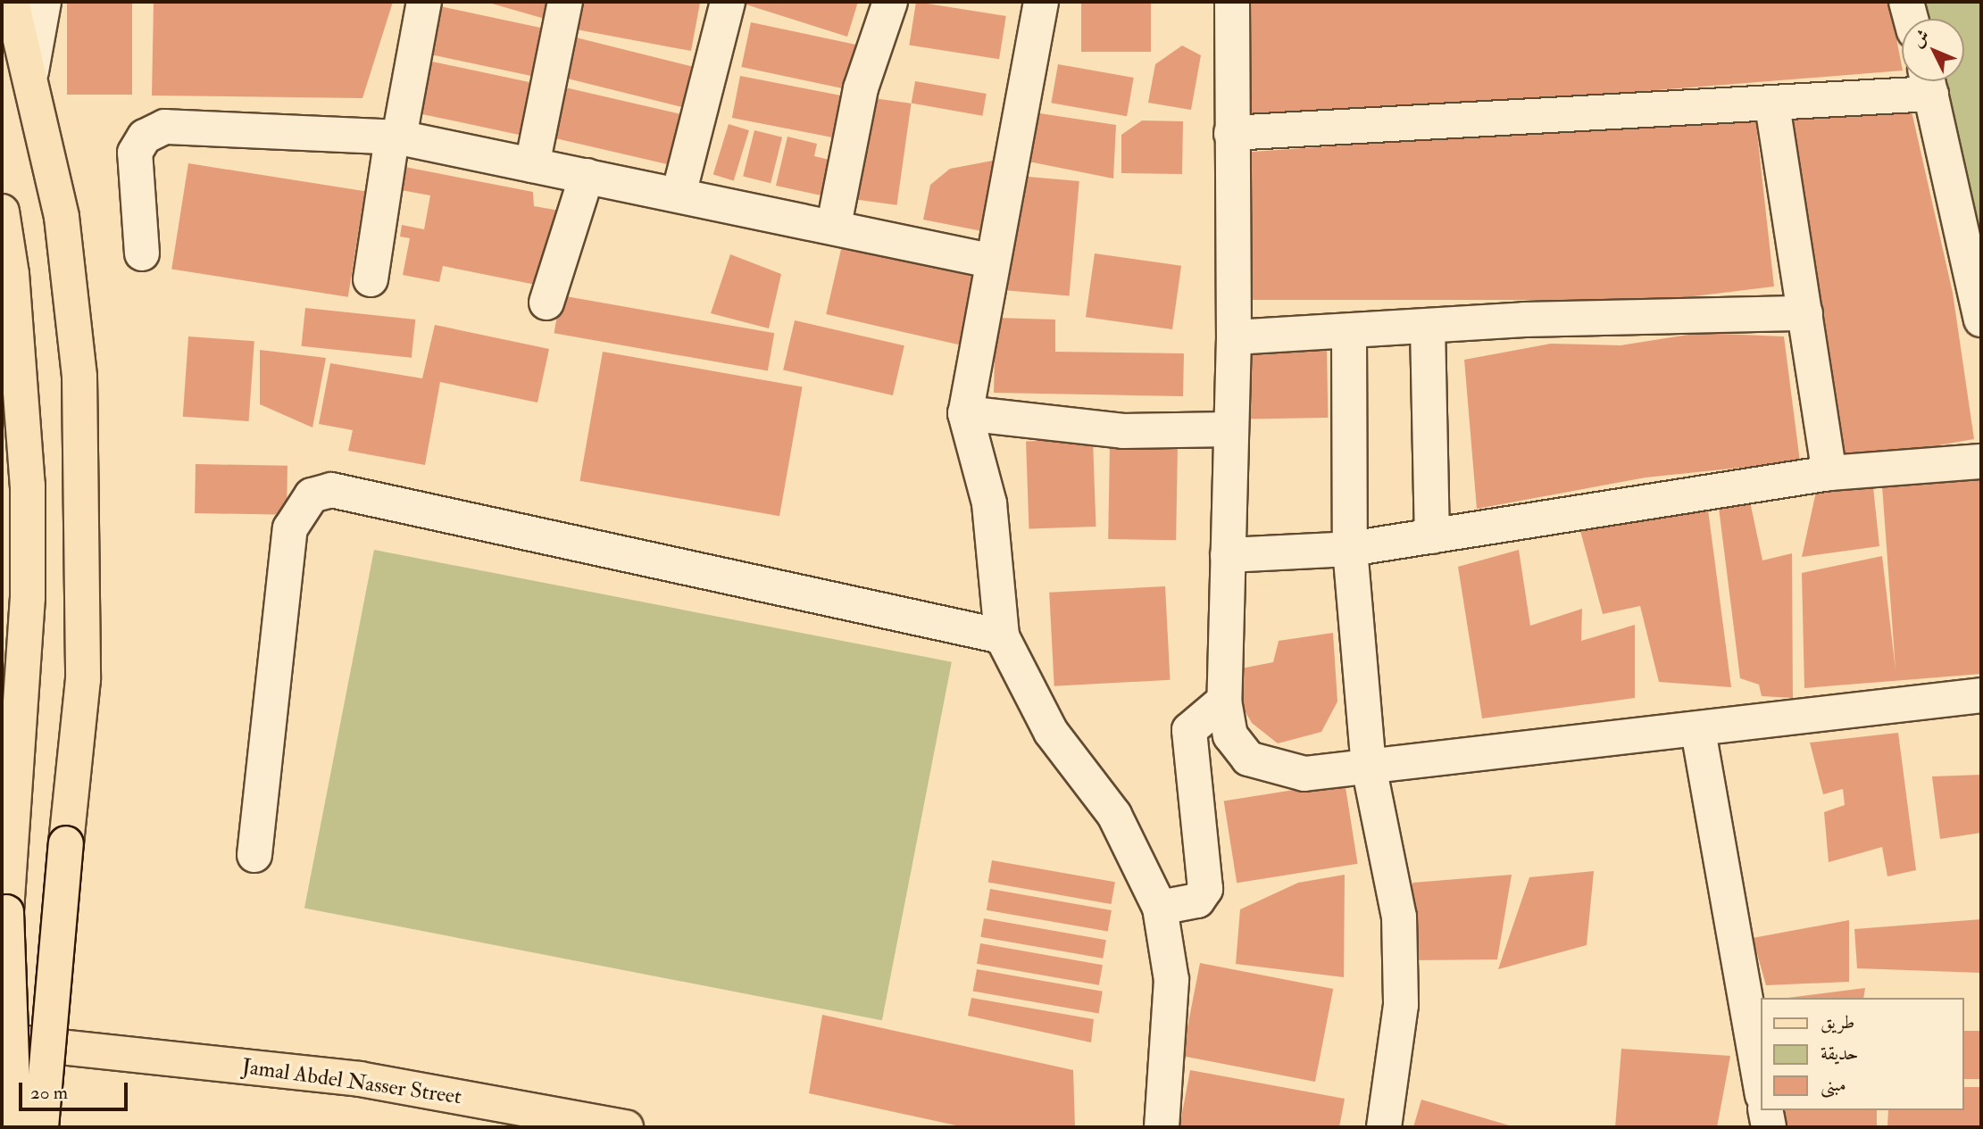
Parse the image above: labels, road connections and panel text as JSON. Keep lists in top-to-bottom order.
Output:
{
  "streets": {
    "main road": ["Jamal Abdel Nasser Street"]
  },
  "legend": ["طريق", "حديقة", "مبنى"],
  "scale_bar": "20 m",
  "north": "top left"
}
